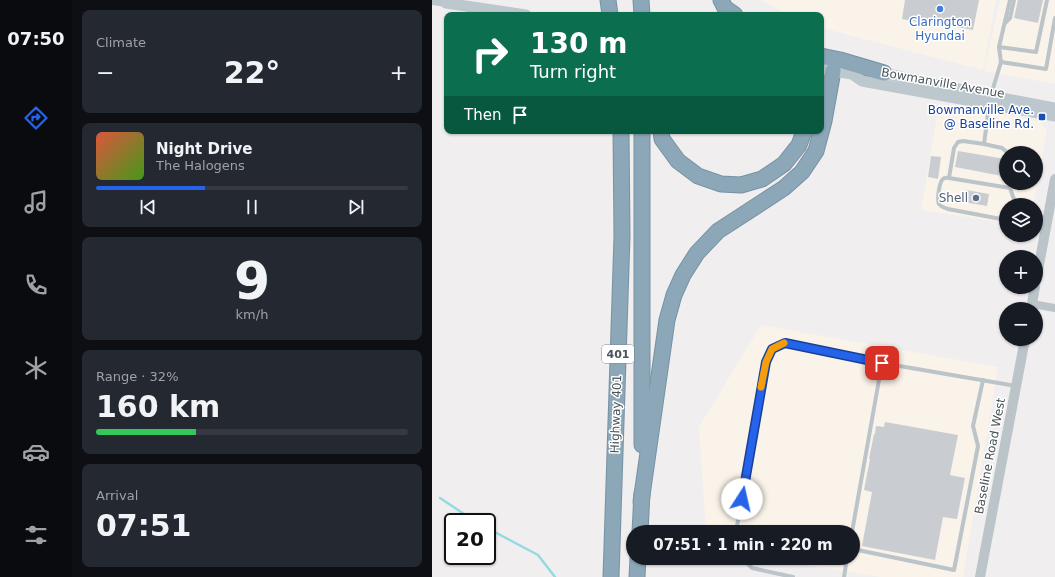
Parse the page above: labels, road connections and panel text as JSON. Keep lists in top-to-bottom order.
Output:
{
  "streets": {
    "highway": ["401", "Highway 401"],
    "main road": ["Bowmanville Avenue"],
    "street": ["Baseline Road West"]
  },
  "places": {
    "other": ["Clarington Hyundai", "Shell"],
    "transit": ["Bowmanville Ave. @ Baseline Rd."]
  },
  "page": {
    "tabs": "07:50",
    "tile": [
      "Climate",
      ["9", "km/h"],
      ["Range · 32%", "160 km"],
      ["Arrival", "07:51"]
    ],
    "turn": ["130 m", "Turn right"],
    "heat": ["−", "22°", "+"],
    "then": "Then",
    "song": ["Night Drive", "The Halogens"],
    "map_buttons": ["+", "−"],
    "limit": "20",
    "trip": "07:51 · 1 min · 220 m"
  }
}
